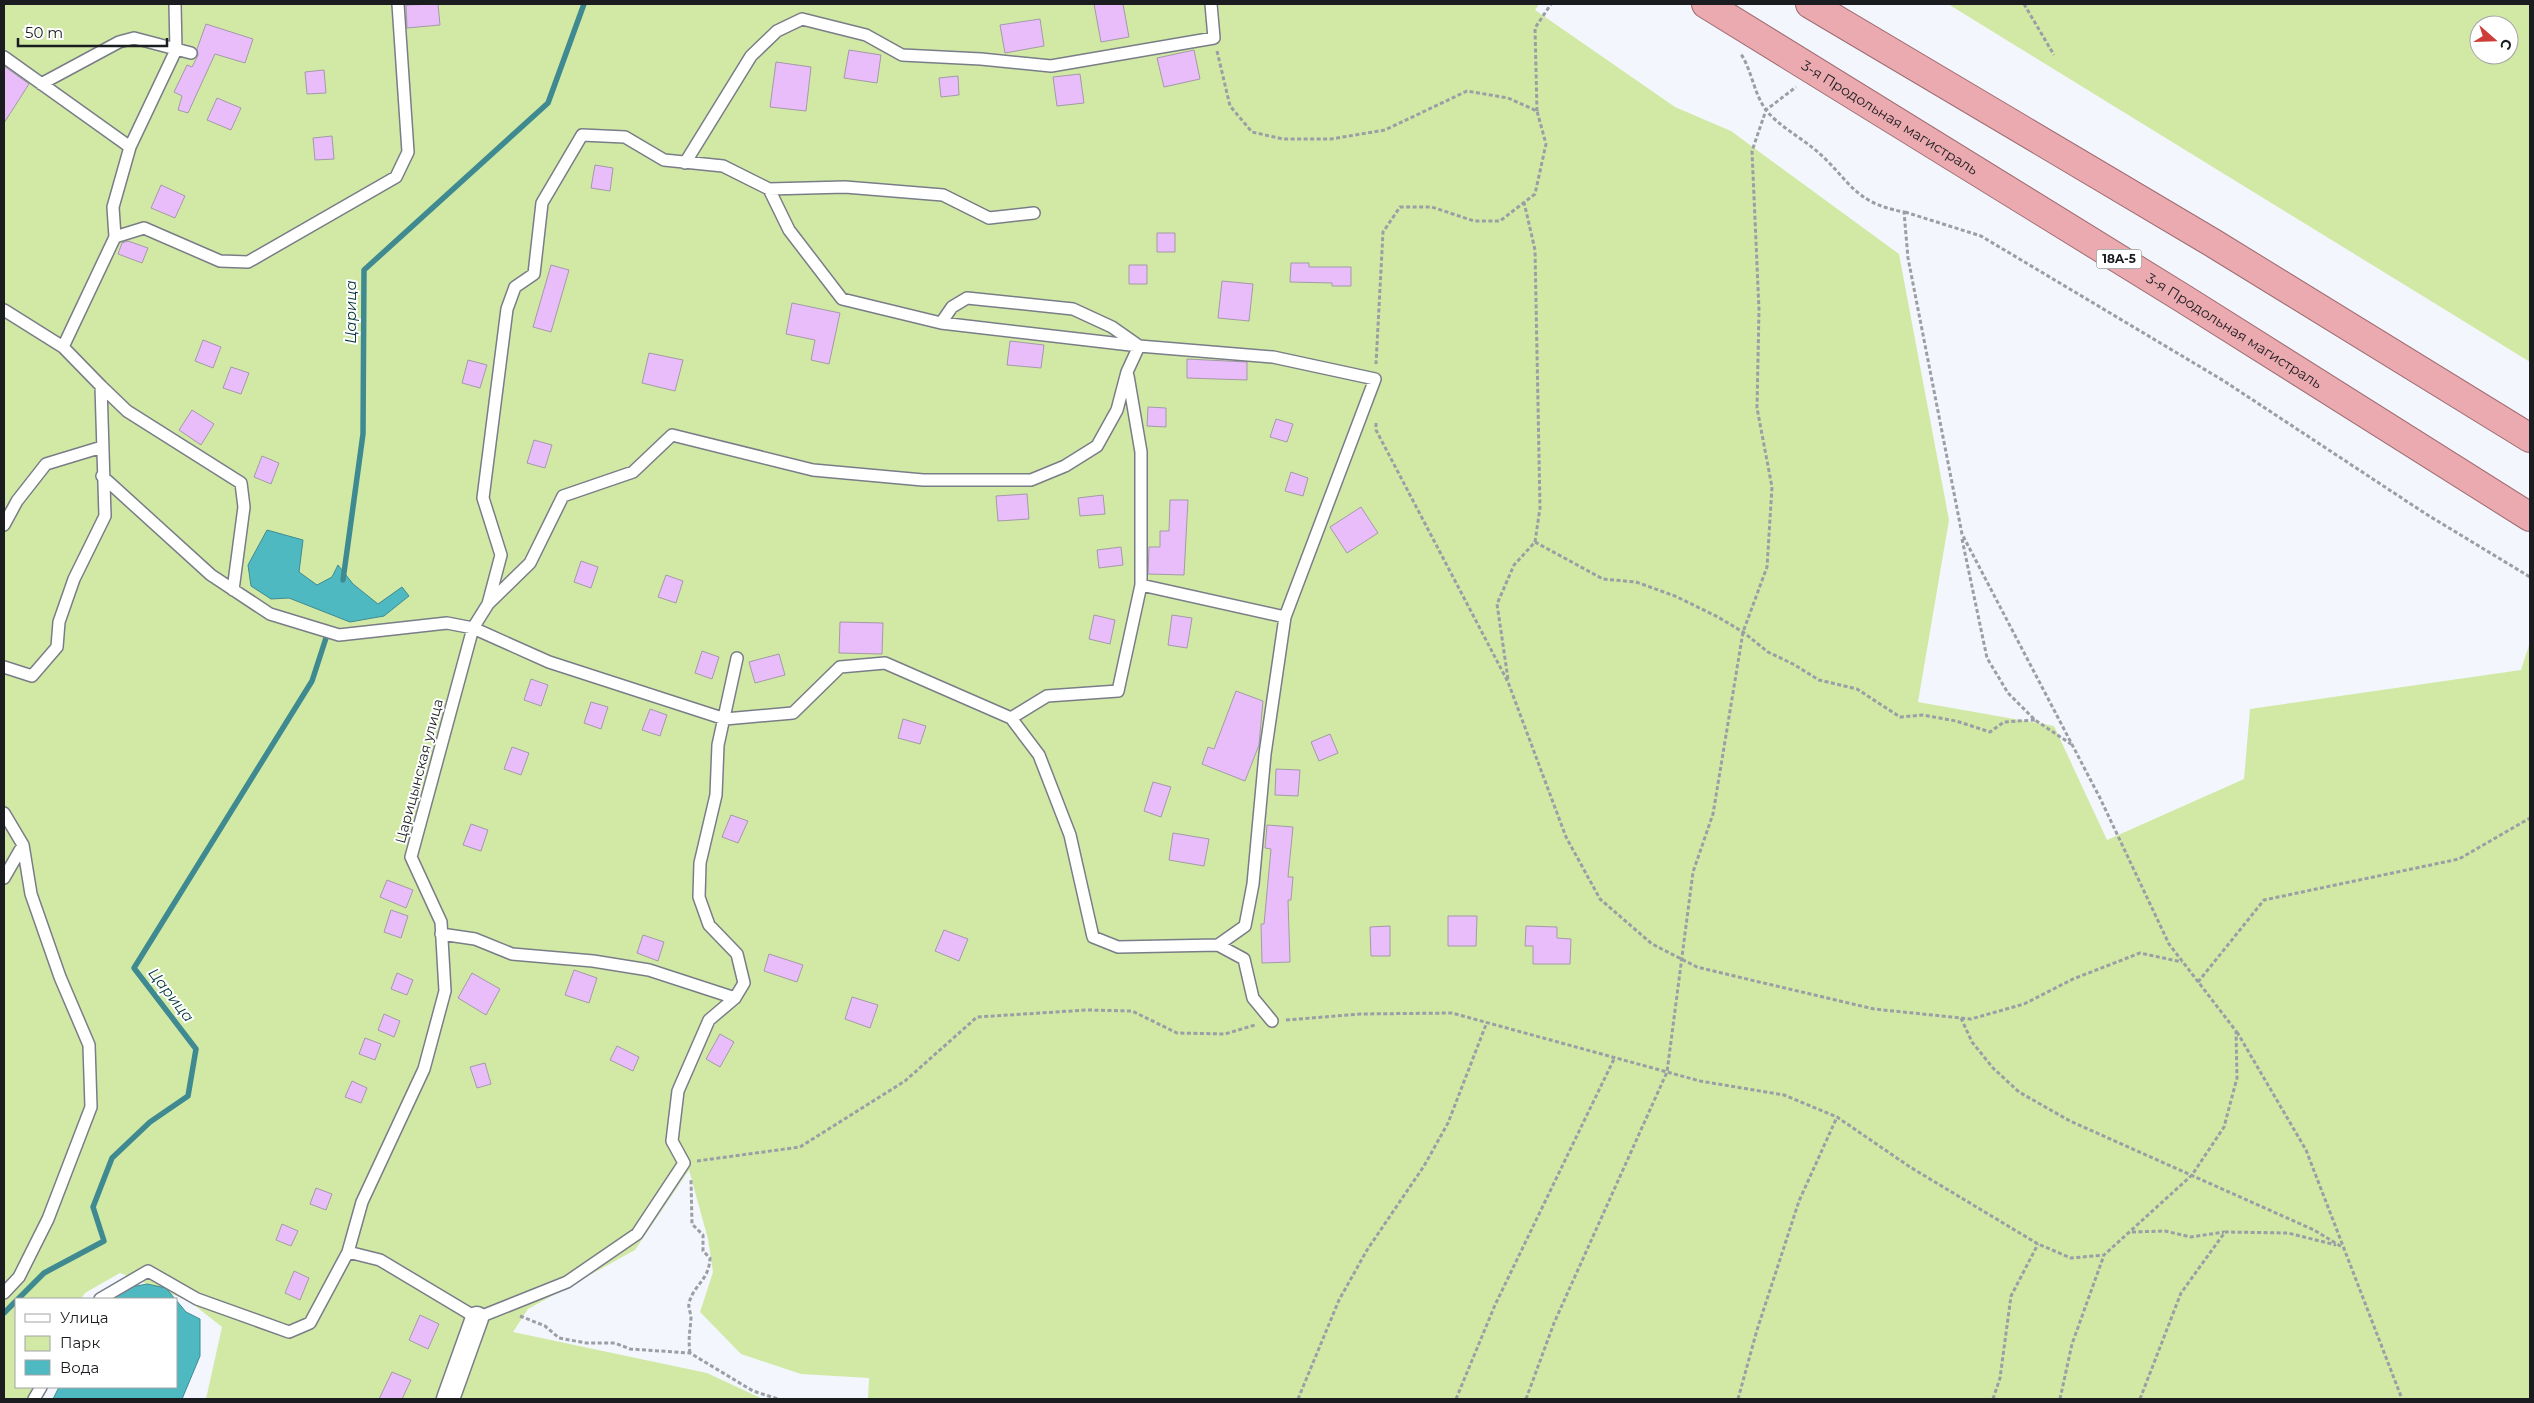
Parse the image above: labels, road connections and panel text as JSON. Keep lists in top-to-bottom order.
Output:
{
  "streets": {
    "highway": ["3-я Продольная магистраль", "18А-5"],
    "lane": ["Царицынская улица"]
  },
  "water": ["Царица"],
  "legend": ["Улица", "Парк", "Вода"],
  "scale_bar": "50 m",
  "north": "right"
}
